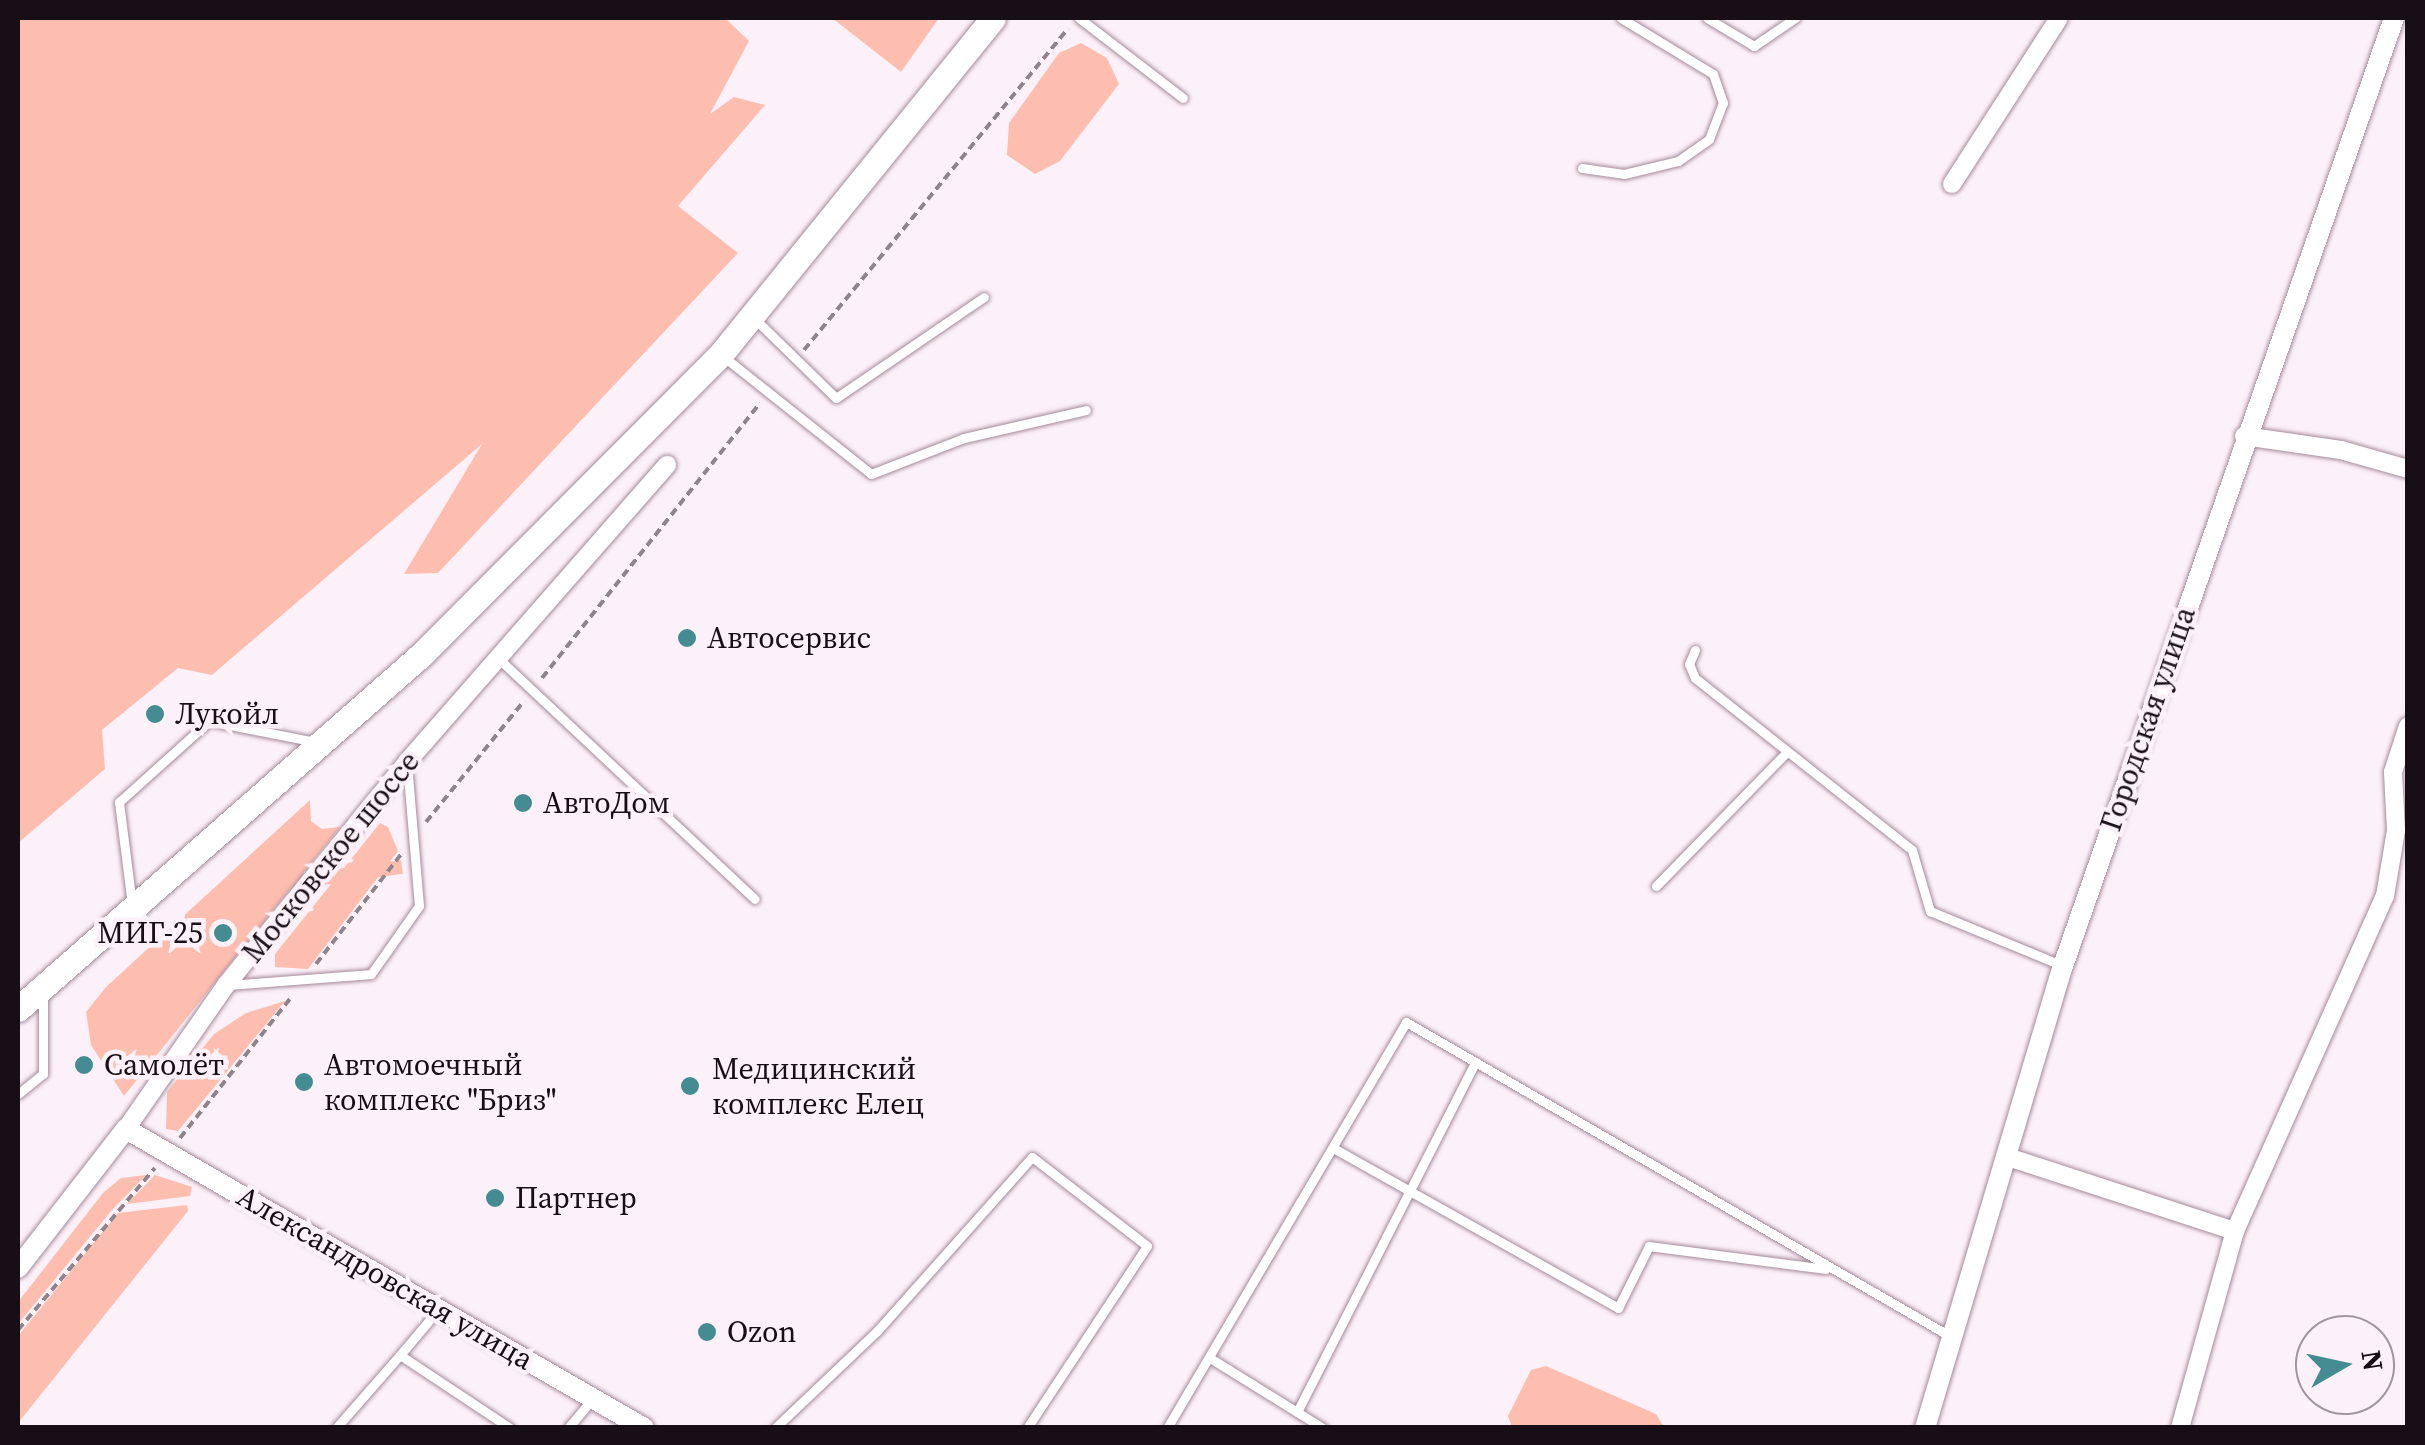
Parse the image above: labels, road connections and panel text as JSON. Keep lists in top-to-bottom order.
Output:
{
  "streets": {
    "street": ["Городская улица", "Московское шоссе", "Александровская улица"]
  },
  "crossings": [
    ["Московское шоссе", "Александровская улица"]
  ],
  "places": [
    "Автосервис",
    "Лукойл",
    "АвтоДом",
    "МИГ-25",
    "Самолёт",
    "Автомоечный комплекс \"Бриз\"",
    "Медицинский комплекс Елец",
    "Партнер",
    "Ozon"
  ],
  "north": "right"
}
